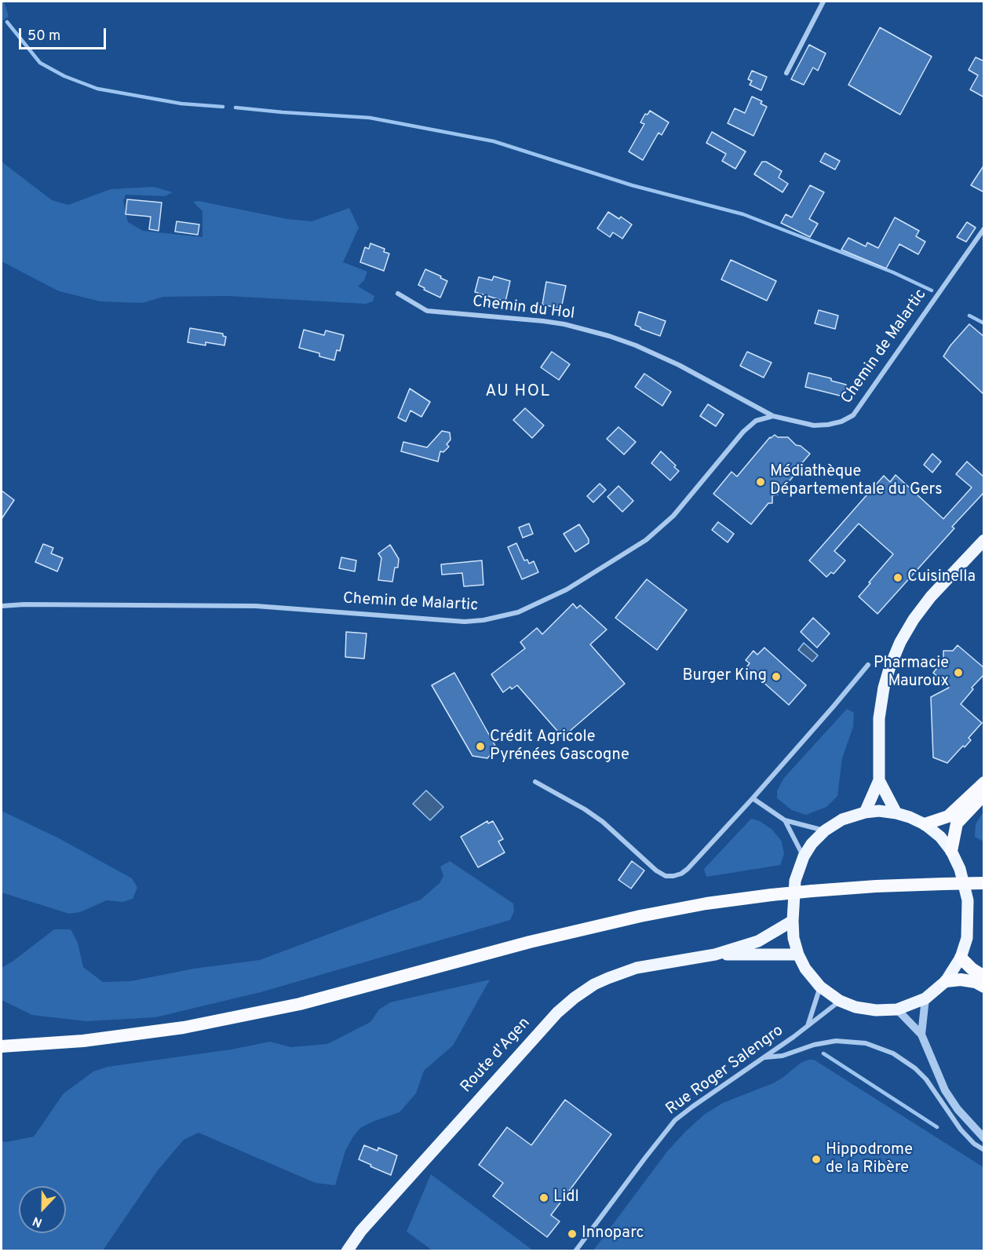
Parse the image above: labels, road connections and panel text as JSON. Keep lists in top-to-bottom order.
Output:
{
  "streets": {
    "main road": ["Route d'Agen"],
    "street": ["Chemin du Hol", "Chemin de Malartic", "Rue Roger Salengro"]
  },
  "crossings": [
    ["Chemin du Hol", "Chemin de Malartic"]
  ],
  "districts": ["AU HOL"],
  "places": [
    "Médiathèque Départementale du Gers",
    "Cuisinella",
    "Pharmacie Mauroux",
    "Burger King",
    "Crédit Agricole Pyrénées Gascogne",
    "Hippodrome de la Ribère",
    "Lidl",
    "Innoparc"
  ],
  "scale_bar": "50 m",
  "north": "bottom"
}
